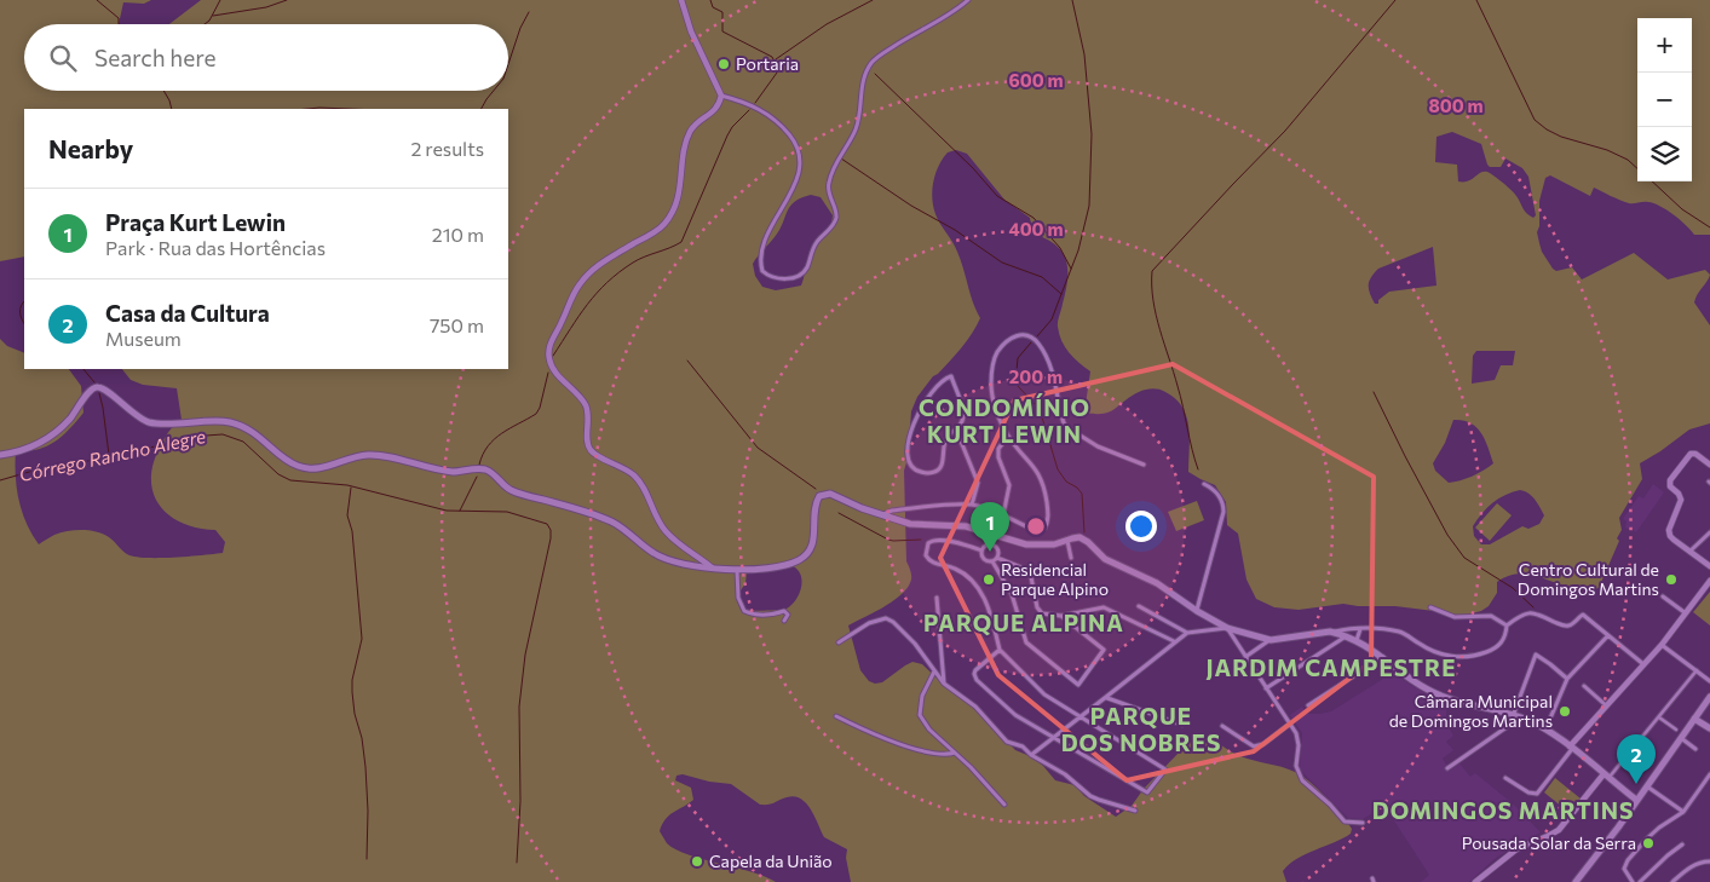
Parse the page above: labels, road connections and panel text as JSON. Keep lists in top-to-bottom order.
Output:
{
  "districts": [
    "CONDOMÍNIO KURT LEWIN",
    "PARQUE ALPINA",
    "JARDIM CAMPESTRE",
    "PARQUE DOS NOBRES",
    "DOMINGOS MARTINS"
  ],
  "water": ["Córrego Rancho Alegre"],
  "places": [
    "Portaria",
    "Residencial Parque Alpino",
    "Centro Cultural de Domingos Martins",
    "Câmara Municipal de Domingos Martins",
    "Pousada Solar da Serra",
    "Capela da União"
  ],
  "page": {
    "map_buttons": ["+", "−"],
    "search": "Search here",
    "heading": ["Nearby", "2 results"],
    "list": [
      {
        "mark": "1",
        "name": "Praça Kurt Lewin",
        "note": "Park · Rua das Hortências",
        "value": "210 m"
      },
      {
        "mark": "2",
        "name": "Casa da Cultura",
        "note": "Museum",
        "value": "750 m"
      }
    ],
    "pins": ["1", "2"]
  },
  "rings": [
    "600 m",
    "800 m",
    "400 m",
    "200 m"
  ]
}
